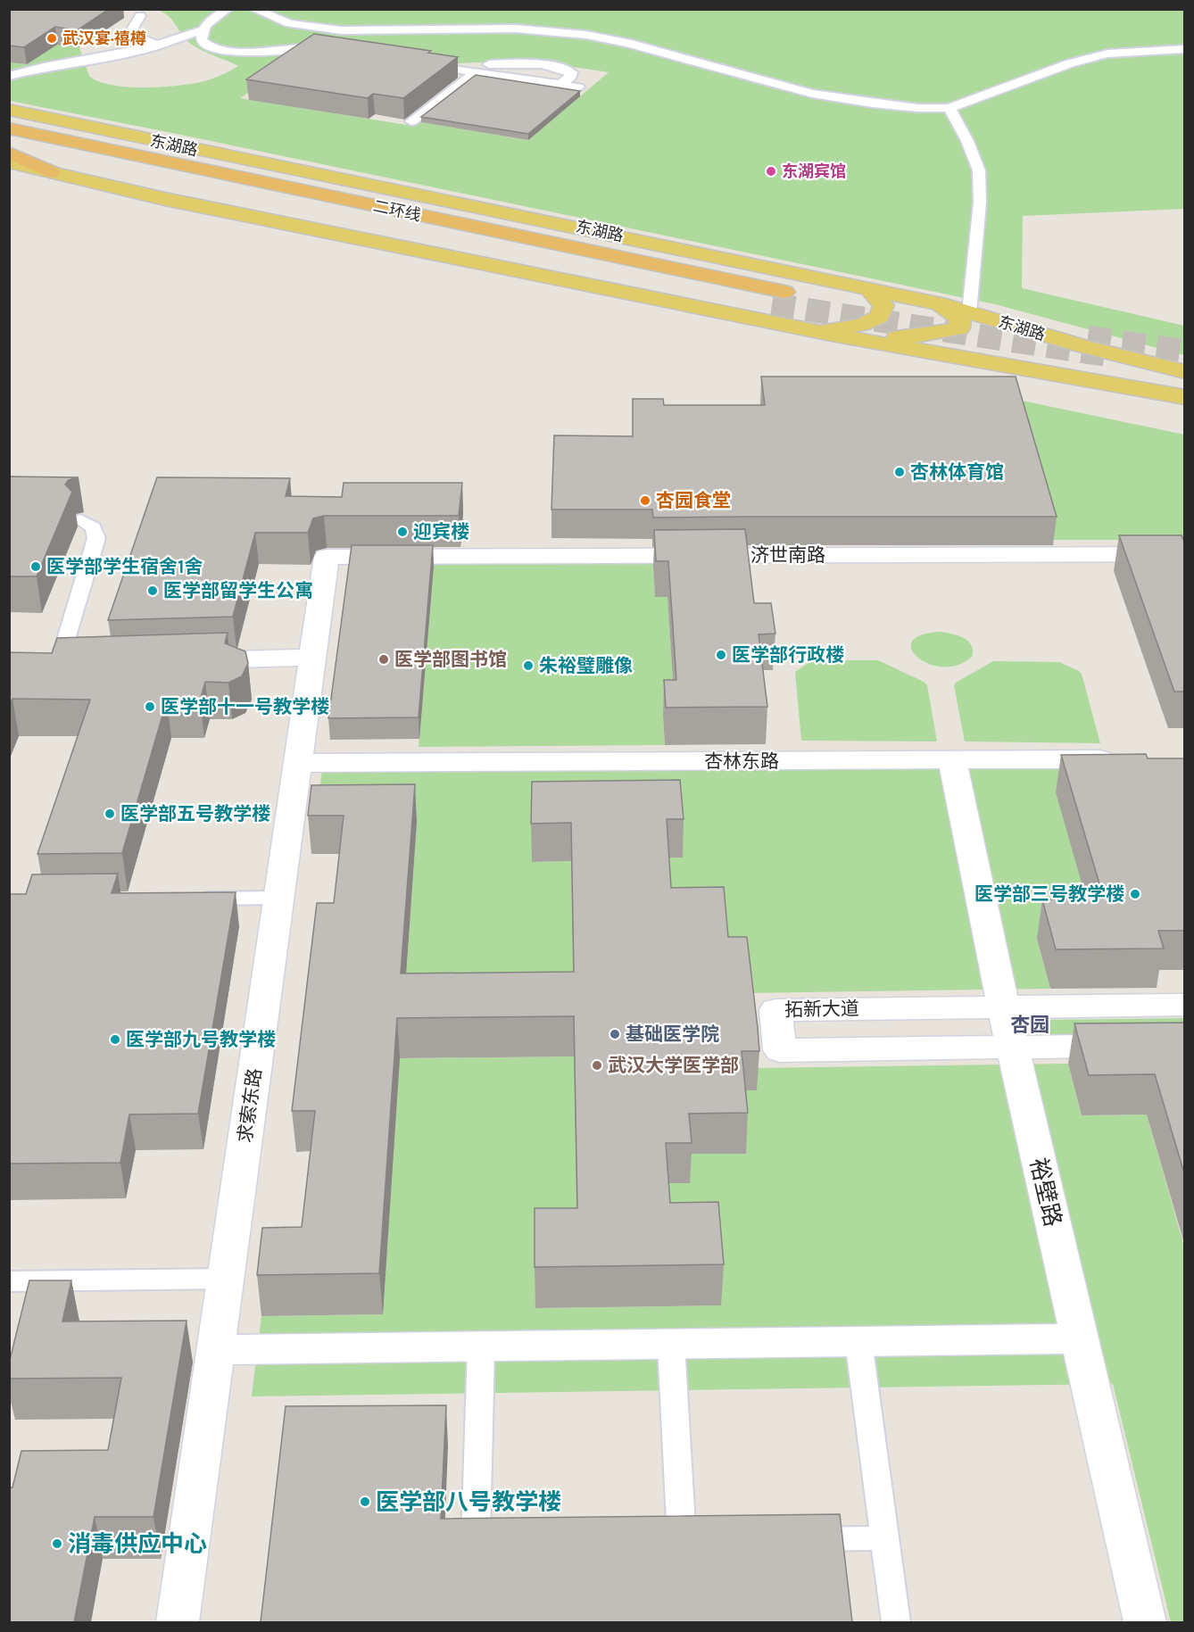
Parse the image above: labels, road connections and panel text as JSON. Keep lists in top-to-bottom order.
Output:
{
  "streets": {
    "highway": ["二环线"],
    "main road": ["东湖路"],
    "street": [
      "济世南路",
      "杏林东路",
      "拓新大道",
      "求索东路",
      "裕壁路"
    ]
  },
  "crossings": [
    ["东湖路", "二环线"],
    ["济世南路", "求索东路"],
    ["杏林东路", "求索东路"],
    ["杏林东路", "裕壁路"],
    ["拓新大道", "裕壁路"]
  ],
  "districts": ["杏园"],
  "places": [
    "武汉宴·禧樽",
    "东湖宾馆",
    "杏林体育馆",
    "杏园食堂",
    "迎宾楼",
    "医学部学生宿舍1舍",
    "医学部留学生公寓",
    "医学部行政楼",
    "医学部图书馆",
    "朱裕璧雕像",
    "医学部十一号教学楼",
    "医学部五号教学楼",
    "医学部三号教学楼",
    "基础医学院",
    "医学部九号教学楼",
    "武汉大学医学部",
    "医学部八号教学楼",
    "消毒供应中心"
  ]
}
